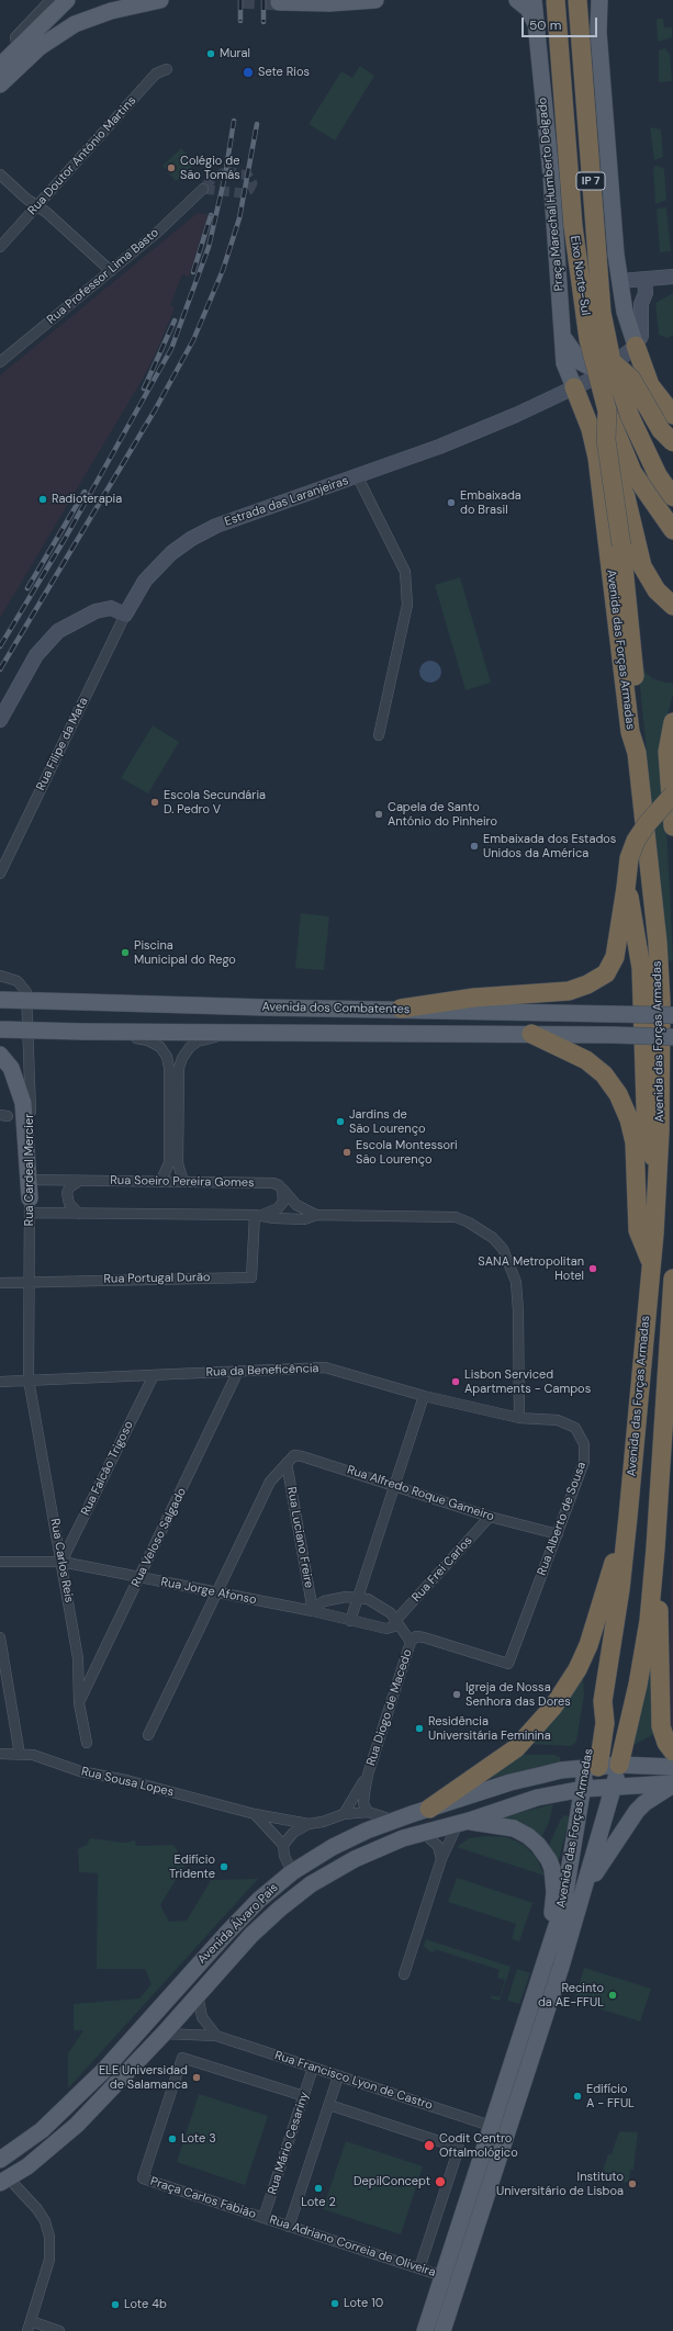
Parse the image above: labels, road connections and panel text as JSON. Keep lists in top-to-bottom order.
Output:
{
  "streets": {
    "highway": ["IP 7", "Eixo Norte-Sul", "Avenida das Forças Armadas"],
    "main road": [
      "Praça Marechal Humberto Delgado",
      "Estrada das Laranjeiras",
      "Avenida dos Combatentes",
      "Avenida Álvaro Pais"
    ],
    "street": [
      "Rua Doutor António Martins",
      "Rua Professor Lima Basto",
      "Rua Filipe da Mata",
      "Rua Cardeal Mercier",
      "Rua Soeiro Pereira Gomes",
      "Rua Portugal Durão",
      "Rua da Beneficência",
      "Rua Falcão Trigoso",
      "Rua Alfredo Roque Gameiro",
      "Rua Alberto de Sousa",
      "Rua Veloso Salgado",
      "Rua Luciano Freire",
      "Rua Carlos Reis",
      "Rua Frei Carlos",
      "Rua Jorge Afonso",
      "Rua Diogo de Macedo",
      "Rua Sousa Lopes",
      "Rua Francisco Lyon de Castro",
      "Rua Mário Cesariny",
      "Praça Carlos Fabião",
      "Rua Adriano Correia de Oliveira"
    ]
  },
  "crossings": [
    ["Praça Marechal Humberto Delgado", "Estrada das Laranjeiras"],
    ["Praça Marechal Humberto Delgado", "Avenida das Forças Armadas"],
    ["Eixo Norte-Sul", "Estrada das Laranjeiras"],
    ["Estrada das Laranjeiras", "Avenida das Forças Armadas"],
    ["Estrada das Laranjeiras", "Rua Filipe da Mata"],
    ["Avenida das Forças Armadas", "Avenida Álvaro Pais"],
    ["Avenida das Forças Armadas", "Rua Francisco Lyon de Castro"],
    ["Avenida das Forças Armadas", "Rua Adriano Correia de Oliveira"],
    ["Rua Cardeal Mercier", "Rua Soeiro Pereira Gomes"],
    ["Rua Cardeal Mercier", "Rua Portugal Durão"],
    ["Rua Cardeal Mercier", "Rua da Beneficência"],
    ["Rua Cardeal Mercier", "Rua Carlos Reis"],
    ["Rua Soeiro Pereira Gomes", "Rua Portugal Durão"],
    ["Rua Soeiro Pereira Gomes", "Rua da Beneficência"],
    ["Rua Soeiro Pereira Gomes", "Rua Alberto de Sousa"],
    ["Rua da Beneficência", "Rua Falcão Trigoso"],
    ["Rua da Beneficência", "Rua Alberto de Sousa"],
    ["Rua da Beneficência", "Rua Veloso Salgado"],
    ["Rua da Beneficência", "Rua Carlos Reis"],
    ["Rua Falcão Trigoso", "Rua Carlos Reis"],
    ["Rua Falcão Trigoso", "Rua Jorge Afonso"],
    ["Rua Alfredo Roque Gameiro", "Rua Alberto de Sousa"],
    ["Rua Alfredo Roque Gameiro", "Rua Luciano Freire"],
    ["Rua Alfredo Roque Gameiro", "Rua Frei Carlos"],
    ["Rua Alberto de Sousa", "Rua Diogo de Macedo"],
    ["Rua Veloso Salgado", "Rua Carlos Reis"],
    ["Rua Veloso Salgado", "Rua Jorge Afonso"],
    ["Rua Luciano Freire", "Rua Jorge Afonso"],
    ["Rua Carlos Reis", "Rua Jorge Afonso"],
    ["Rua Frei Carlos", "Rua Jorge Afonso"],
    ["Rua Diogo de Macedo", "Rua Sousa Lopes"],
    ["Avenida Álvaro Pais", "Rua Francisco Lyon de Castro"],
    ["Rua Francisco Lyon de Castro", "Rua Mário Cesariny"],
    ["Rua Mário Cesariny", "Praça Carlos Fabião"],
    ["Rua Mário Cesariny", "Rua Adriano Correia de Oliveira"],
    ["Praça Carlos Fabião", "Rua Adriano Correia de Oliveira"]
  ],
  "places": [
    "Mural",
    "Sete Rios",
    "Colégio de São Tomás",
    "Radioterapia",
    "Embaixada do Brasil",
    "Escola Secundária D. Pedro V",
    "Capela de Santo António do Pinheiro",
    "Embaixada dos Estados Unidos da América",
    "Piscina Municipal do Rego",
    "Jardins de São Lourenço",
    "Escola Montessori São Lourenço",
    "SANA Metropolitan Hotel",
    "Lisbon Serviced Apartments - Campos",
    "Igreja de Nossa Senhora das Dores",
    "Residência Universitária Feminina",
    "Edifício Tridente",
    "Recinto da AE-FFUL",
    "ELE Universidad de Salamanca",
    "Edifício A - FFUL",
    "Lote 3",
    "Codit Centro Oftalmológico",
    "DepilConcept",
    "Instituto Universitário de Lisboa",
    "Lote 2",
    "Lote 10",
    "Lote 4b"
  ],
  "scale_bar": "50 m"
}
